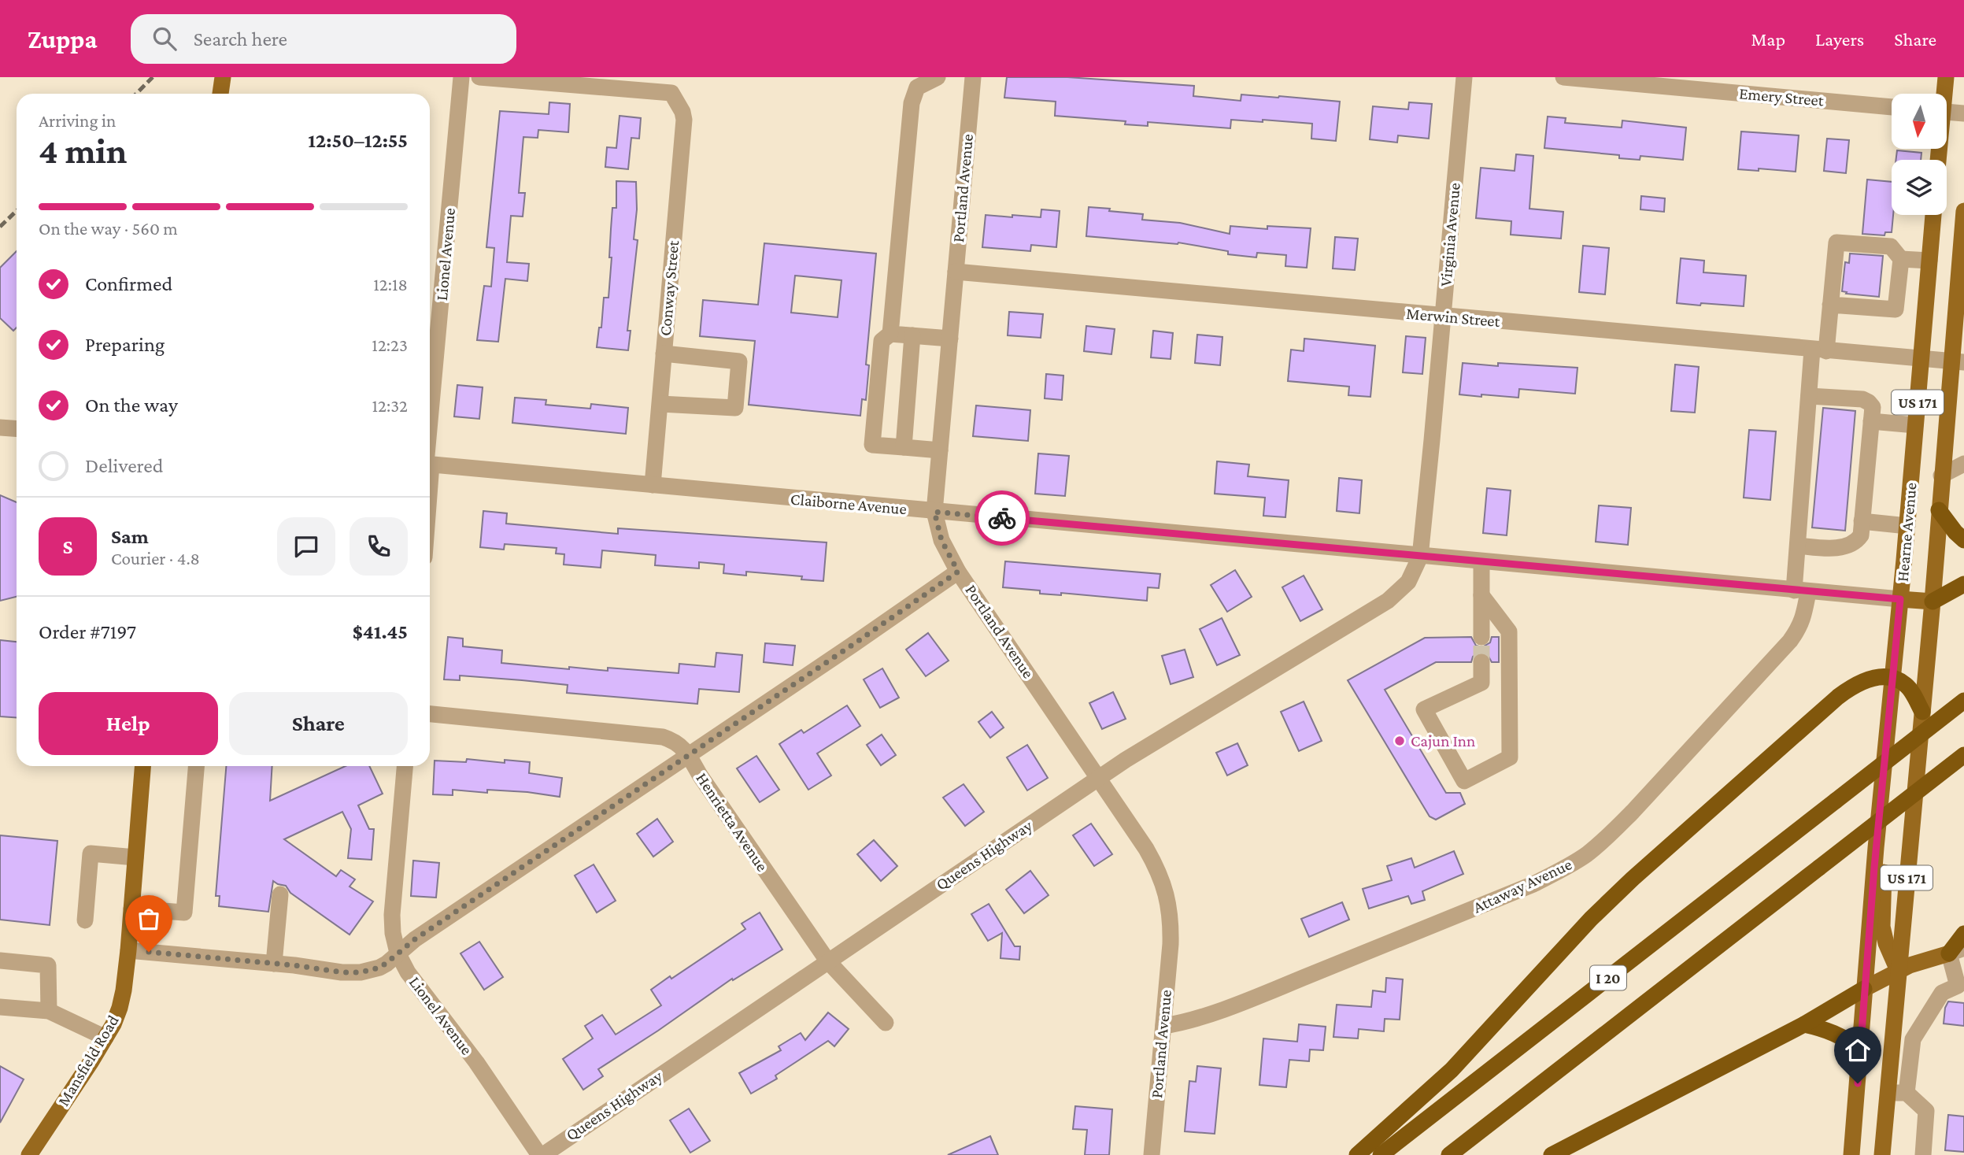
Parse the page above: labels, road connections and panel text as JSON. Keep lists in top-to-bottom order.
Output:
{
  "streets": {
    "highway": ["I 20"],
    "main road": [
      "US 171",
      "Claiborne Avenue",
      "Hearne Avenue",
      "Mansfield Road"
    ],
    "street": [
      "Emery Street",
      "Portland Avenue",
      "Virginia Avenue",
      "Lionel Avenue",
      "Conway Street",
      "Merwin Street",
      "Henrietta Avenue",
      "Queens Highway",
      "Attaway Avenue"
    ]
  },
  "crossings": [
    ["Portland Avenue", "Merwin Street"],
    ["Portland Avenue", "Claiborne Avenue"],
    ["Portland Avenue", "Queens Highway"],
    ["Portland Avenue", "Attaway Avenue"],
    ["Virginia Avenue", "Merwin Street"],
    ["Virginia Avenue", "Claiborne Avenue"],
    ["Virginia Avenue", "Queens Highway"],
    ["Lionel Avenue", "Queens Highway"],
    ["Conway Street", "Claiborne Avenue"],
    ["Merwin Street", "Hearne Avenue"],
    ["Merwin Street", "Attaway Avenue"],
    ["Claiborne Avenue", "Hearne Avenue"],
    ["Claiborne Avenue", "Queens Highway"],
    ["Claiborne Avenue", "Attaway Avenue"],
    ["Henrietta Avenue", "Queens Highway"]
  ],
  "places": ["Cajun Inn"],
  "north": "bottom",
  "page": {
    "header": "Zuppa",
    "search": "Search here",
    "nav": ["Map", "Layers", "Share"],
    "heading": ["4 min", "Arriving in", "12:50–12:55"],
    "panel": [
      "Sam",
      "Courier · 4.8",
      "Order #7197",
      "$41.45"
    ],
    "bar": "On the way · 560 m",
    "list": [
      ["Confirmed", "12:18"],
      ["Preparing", "12:23"],
      ["On the way", "12:32"],
      "Delivered"
    ],
    "round": "S",
    "buttons": ["Help", "Share"]
  }
}
